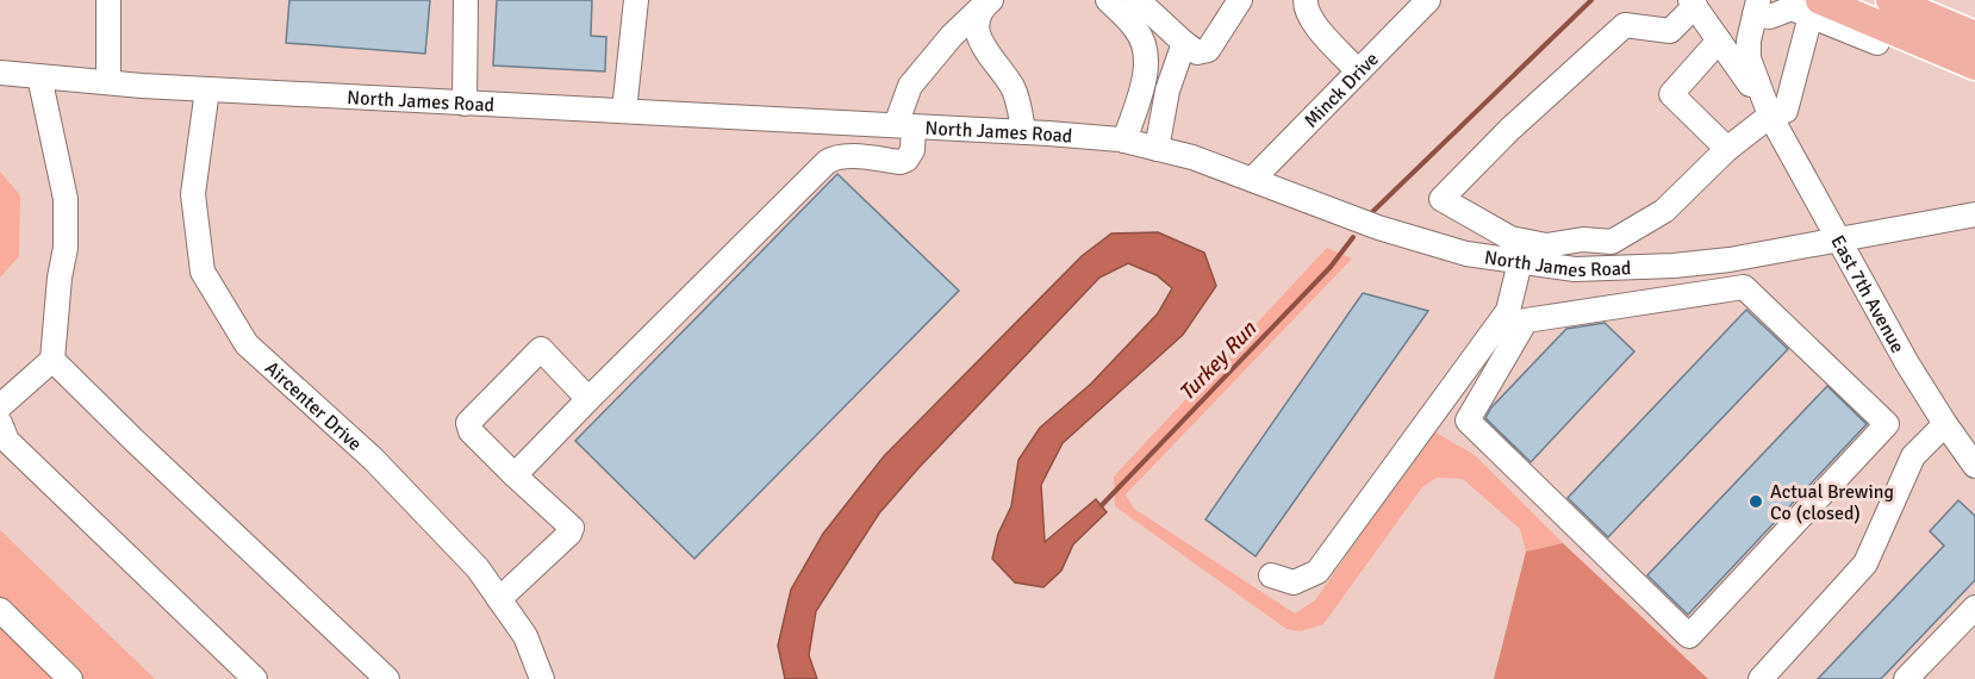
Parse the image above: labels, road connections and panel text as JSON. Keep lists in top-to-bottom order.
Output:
{
  "streets": {
    "street": [
      "Minck Drive",
      "North James Road",
      "East 7th Avenue",
      "Aircenter Drive"
    ]
  },
  "crossings": [
    ["Minck Drive", "North James Road"],
    ["North James Road", "East 7th Avenue"],
    ["North James Road", "Aircenter Drive"]
  ],
  "water": ["Turkey Run"],
  "places": ["Actual Brewing Co (closed)"]
}
